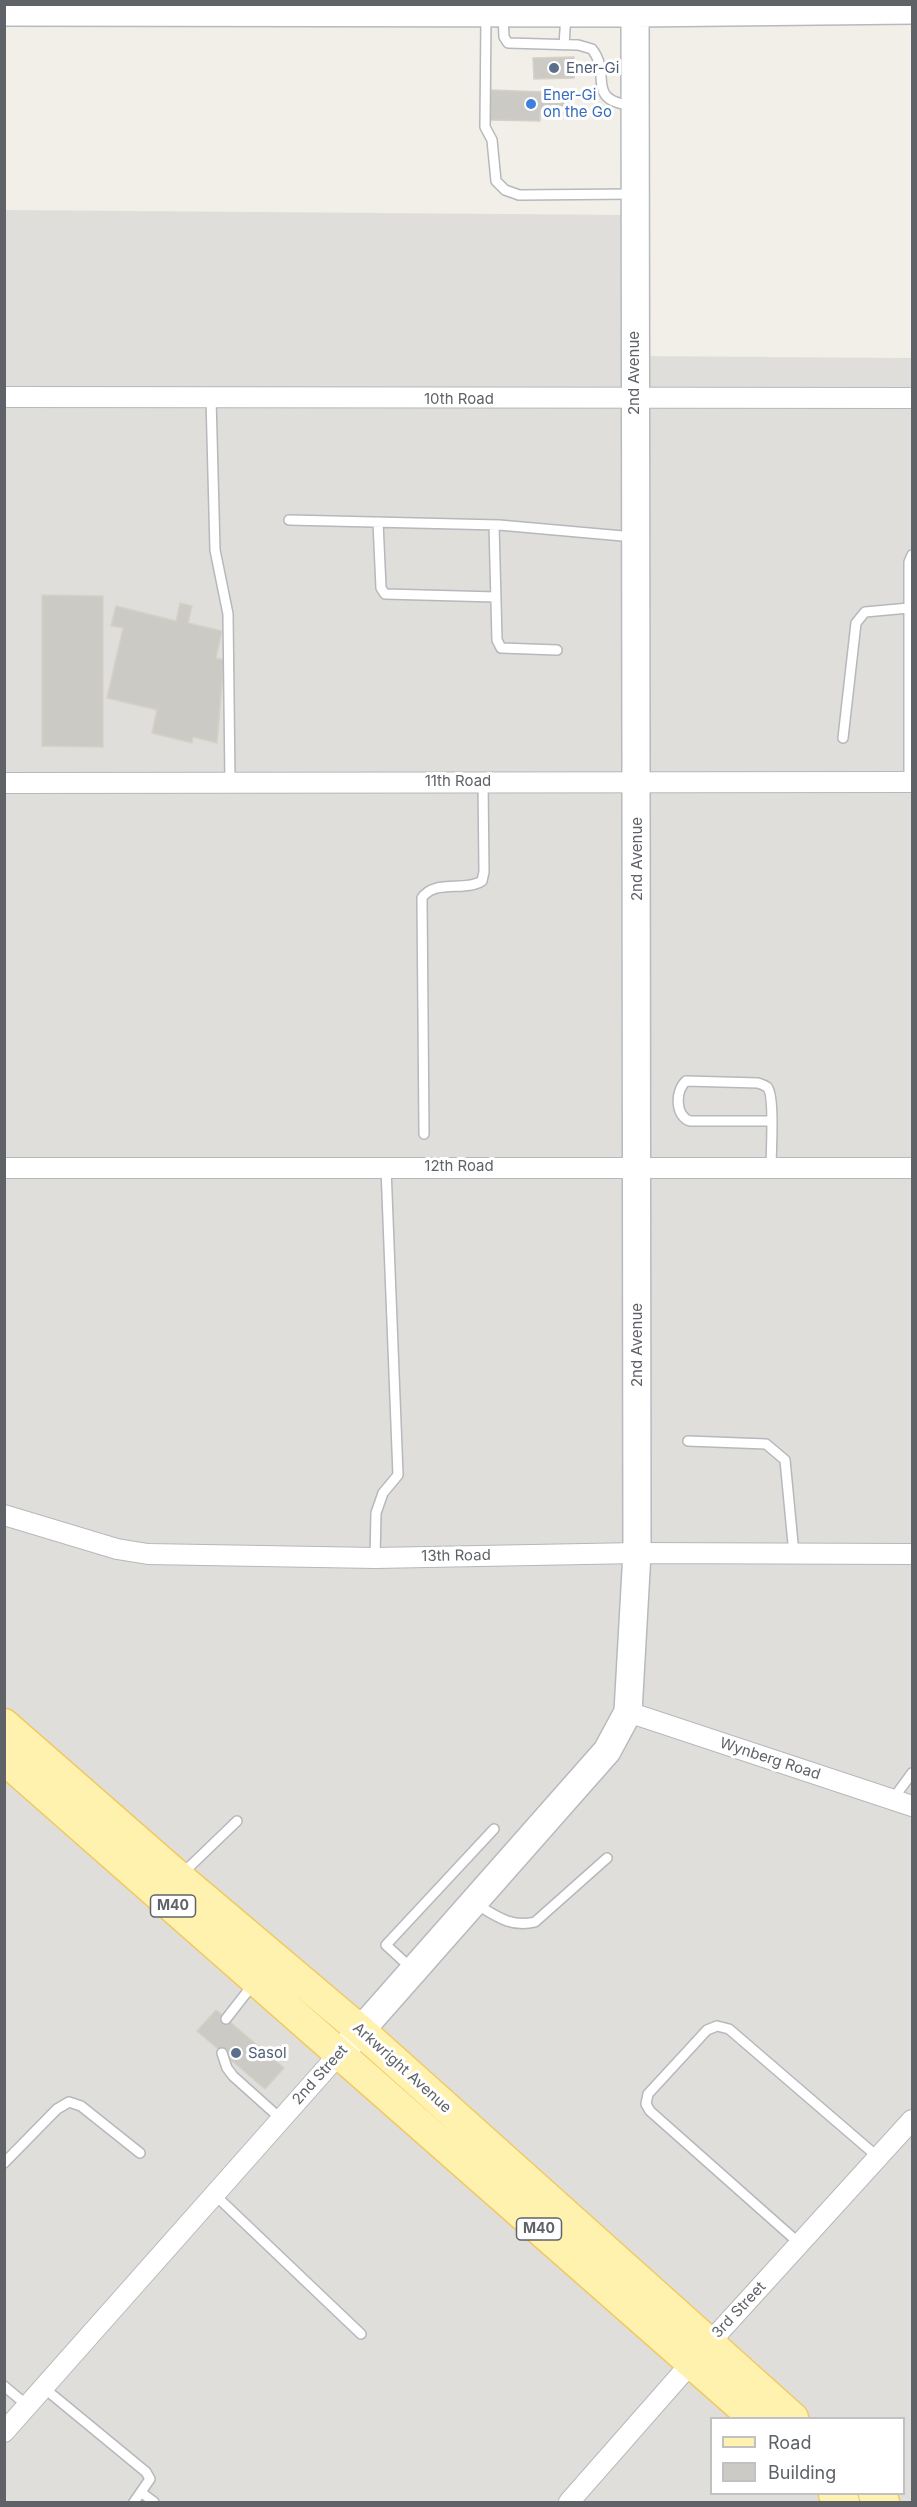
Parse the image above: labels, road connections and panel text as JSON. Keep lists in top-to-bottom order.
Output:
{
  "streets": {
    "main road": ["M40", "Arkwright Avenue"],
    "street": [
      "2nd Avenue",
      "10th Road",
      "11th Road",
      "12th Road",
      "13th Road",
      "Wynberg Road",
      "2nd Street",
      "3rd Street"
    ]
  },
  "crossings": [
    ["2nd Avenue", "10th Road"],
    ["2nd Avenue", "11th Road"],
    ["2nd Avenue", "12th Road"],
    ["2nd Avenue", "13th Road"],
    ["2nd Avenue", "Wynberg Road"],
    ["2nd Avenue", "2nd Street"],
    ["Wynberg Road", "2nd Street"],
    ["Arkwright Avenue", "2nd Street"],
    ["Arkwright Avenue", "3rd Street"]
  ],
  "places": ["Ener-Gi", "Ener-Gi on the Go", "Sasol"],
  "legend": ["Road", "Building"]
}
